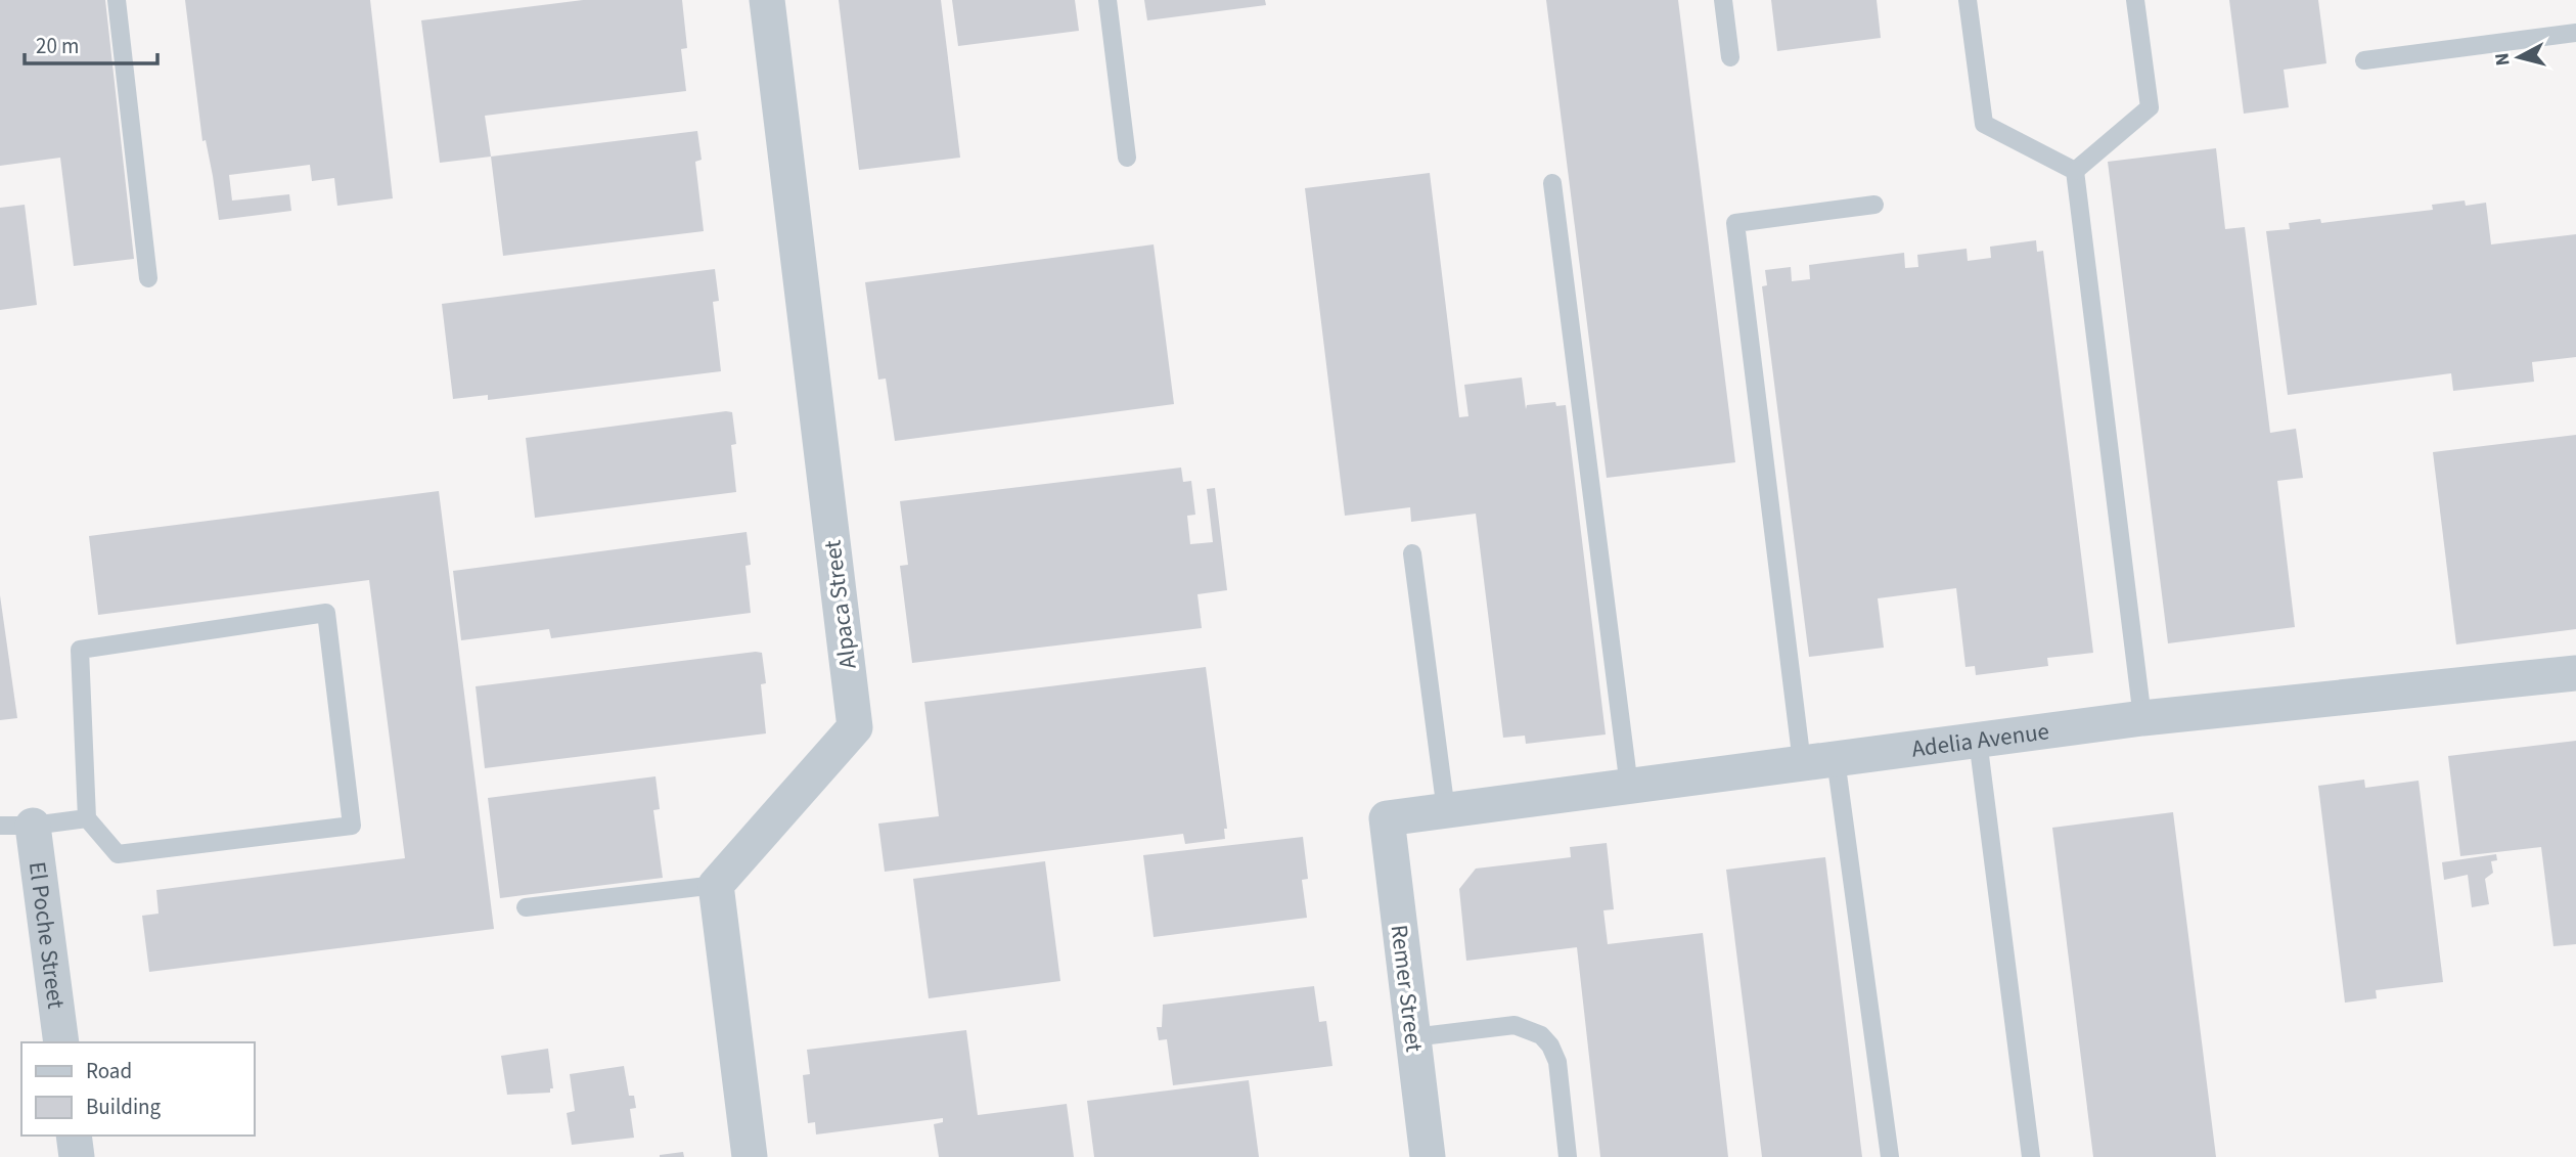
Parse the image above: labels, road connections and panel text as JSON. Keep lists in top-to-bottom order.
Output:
{
  "streets": {
    "street": [
      "Alpaca Street",
      "Adelia Avenue",
      "El Poche Street",
      "Remer Street"
    ]
  },
  "crossings": [
    ["Adelia Avenue", "Remer Street"]
  ],
  "legend": ["Road", "Building"],
  "scale_bar": "20 m",
  "north": "left"
}
